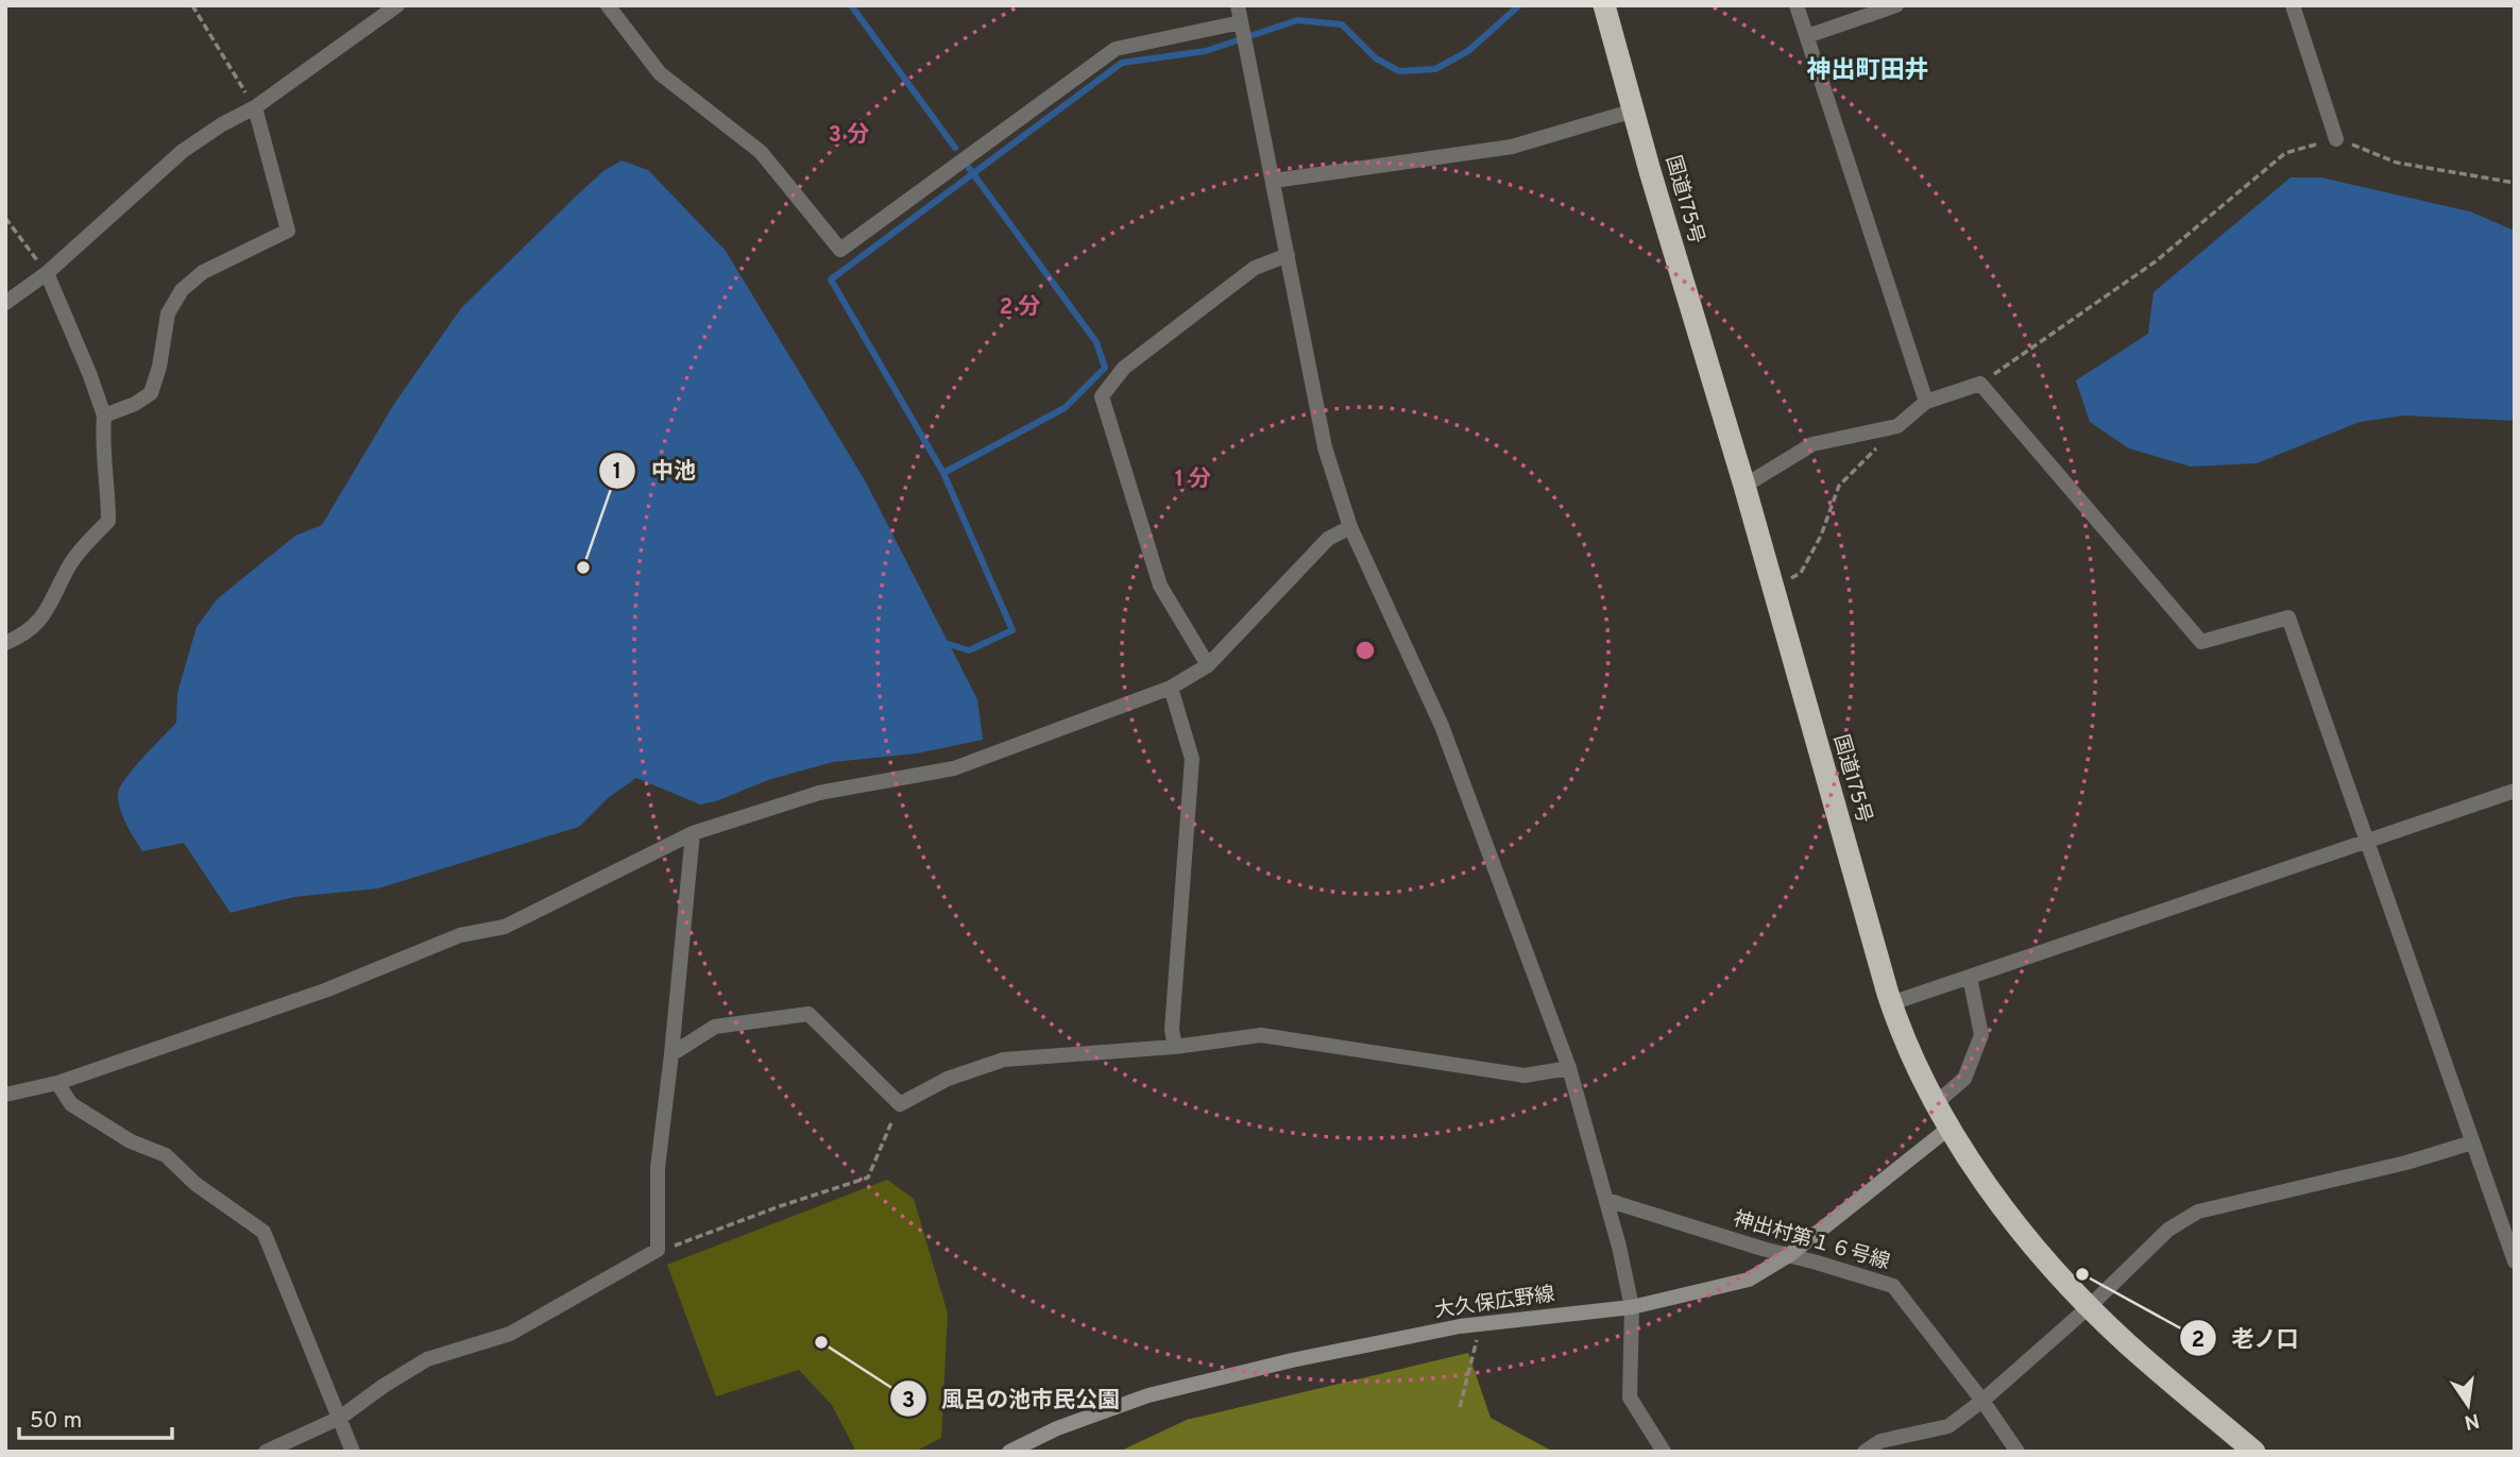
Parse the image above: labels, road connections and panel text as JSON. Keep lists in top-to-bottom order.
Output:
{
  "streets": {
    "highway": ["国道175号"],
    "street": ["神出村第１６号線", "大久保広野線"]
  },
  "crossings": [
    ["国道175号", "大久保広野線"],
    ["神出村第１６号線", "大久保広野線"]
  ],
  "districts": ["神出町田井"],
  "places": ["中池", "老ノ口", "風呂の池市民公園"],
  "scale_bar": "50 m",
  "north": "bottom",
  "rings": ["3 分", "2 分", "1 分"]
}
